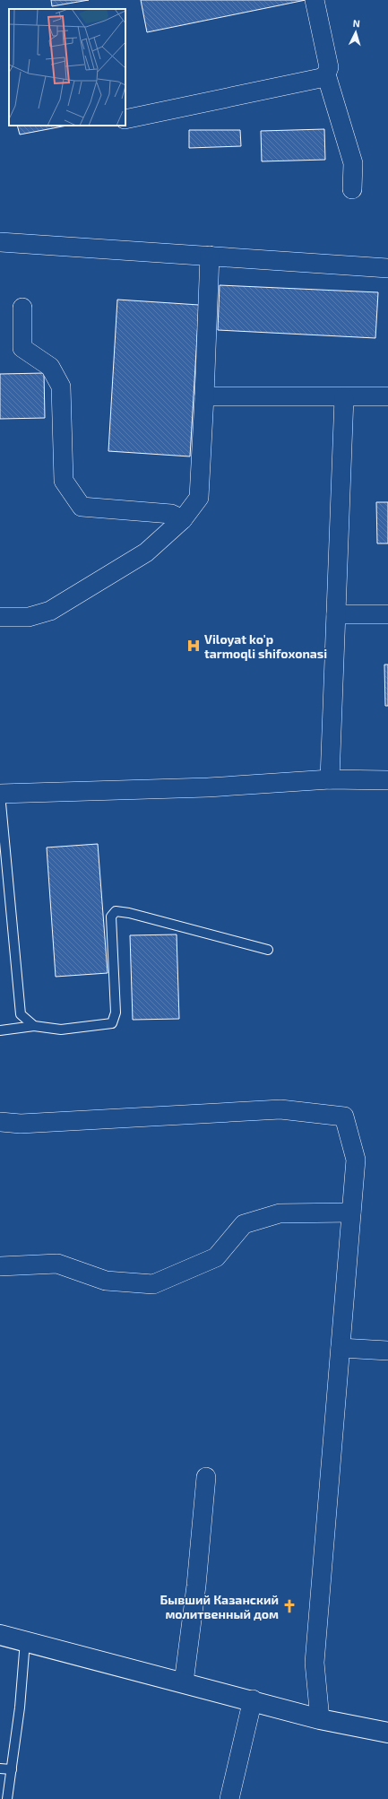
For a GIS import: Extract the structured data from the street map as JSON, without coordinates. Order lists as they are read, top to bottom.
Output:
{
  "places": {
    "hospital": ["Viloyat ko'p tarmoqli shifoxonasi"],
    "church": ["Бывший Казанский молитвенный дом"]
  },
  "north": "top"
}
